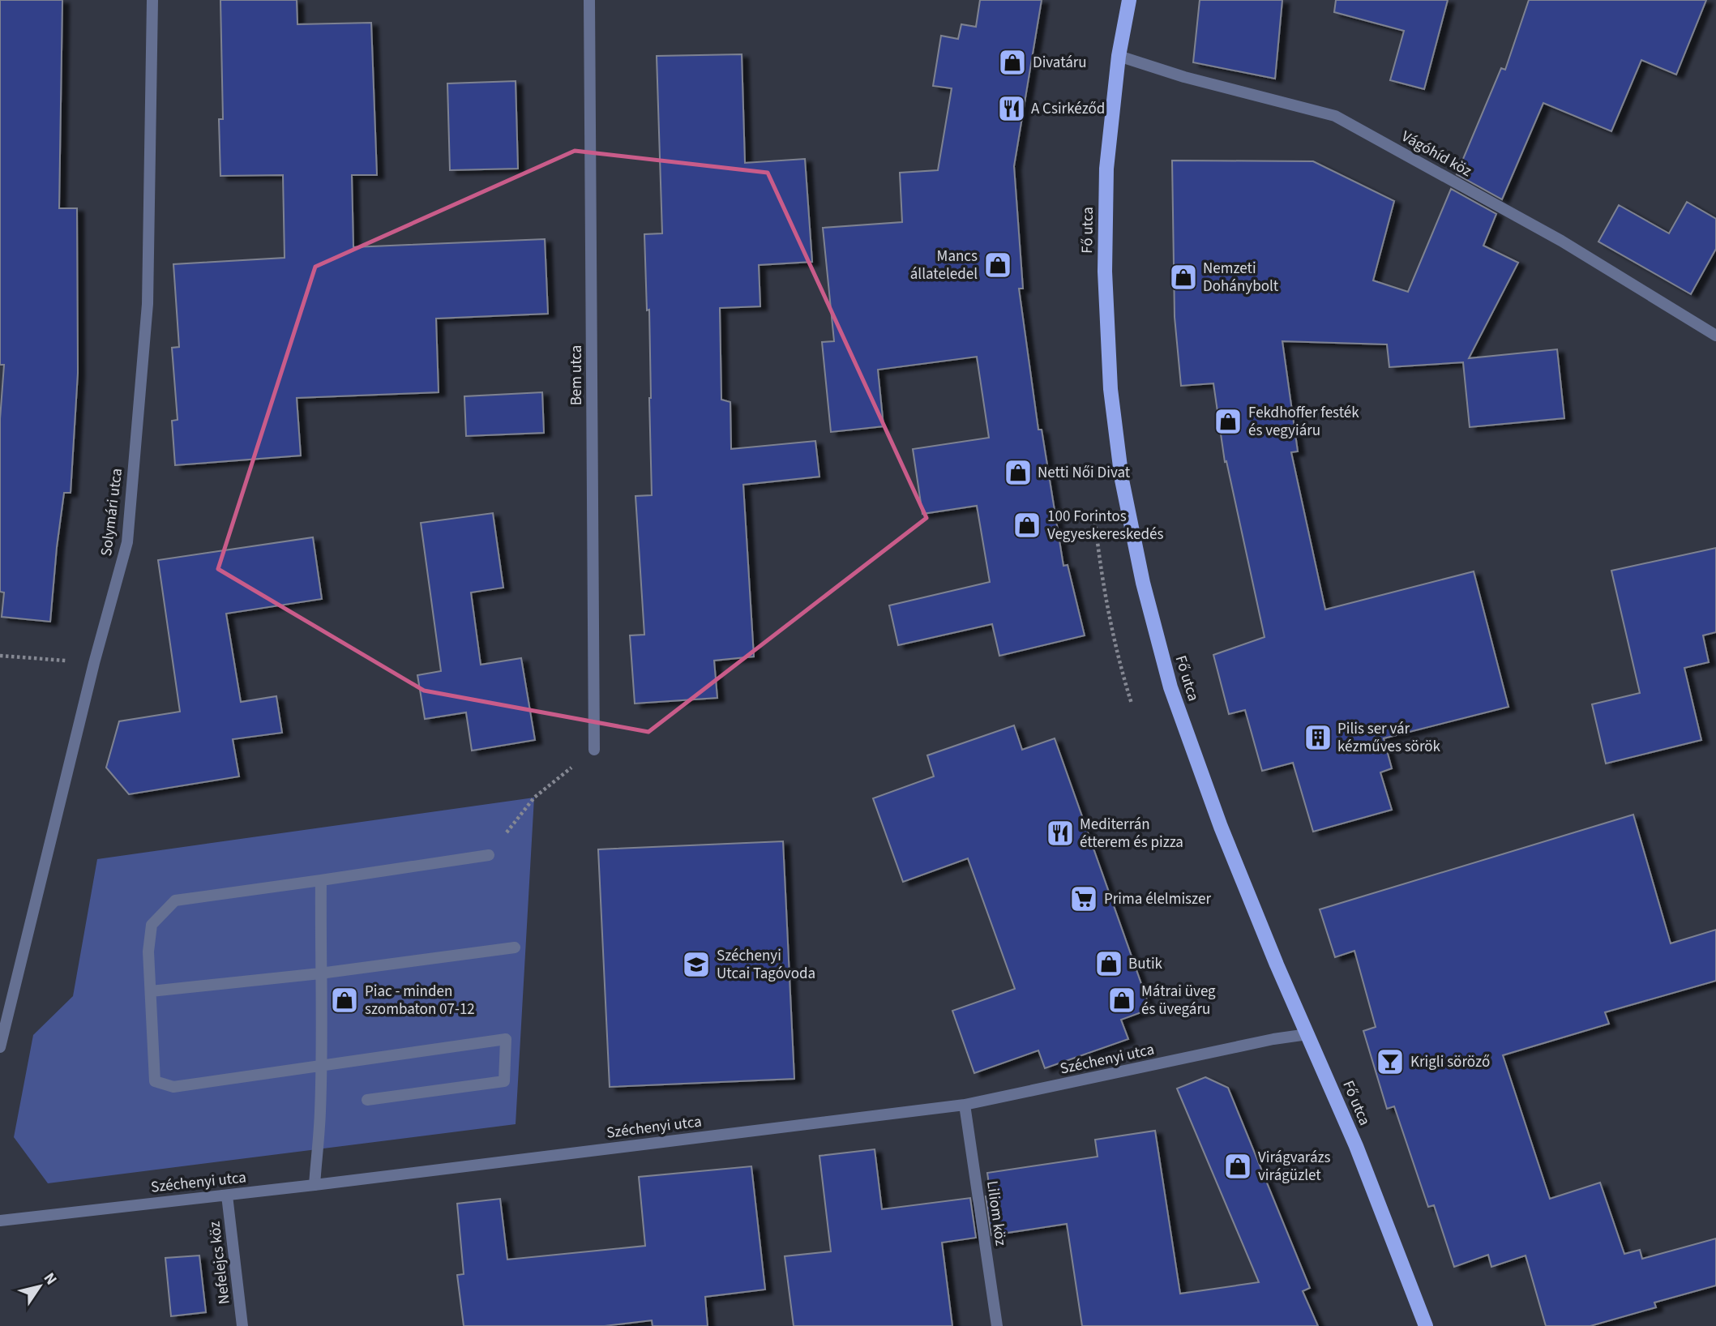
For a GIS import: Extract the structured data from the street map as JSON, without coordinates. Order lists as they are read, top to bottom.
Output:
{
  "streets": {
    "main road": ["Fő utca"],
    "street": [
      "Vágóhíd köz",
      "Bem utca",
      "Solymári utca",
      "Széchenyi utca",
      "Liliom köz",
      "Nefelejcs köz"
    ]
  },
  "crossings": [
    ["Vágóhíd köz", "Fő utca"],
    ["Fő utca", "Széchenyi utca"],
    ["Széchenyi utca", "Liliom köz"],
    ["Széchenyi utca", "Nefelejcs köz"]
  ],
  "places": {
    "shop": [
      "Divatáru",
      "Mancs állateledel",
      "Nemzeti Dohánybolt",
      "Fekdhoffer festék és vegyiáru",
      "Netti Női Divat",
      "100 Forintos Vegyeskereskedés",
      "Butik",
      "Piac - minden szombaton 07-12",
      "Mátrai üveg és üvegáru",
      "Virágvarázs virágüzlet"
    ],
    "restaurant": ["A Csirkéződ", "Mediterrán étterem és pizza"],
    "building": ["Pilis ser vár kézműves sörök"],
    "supermarket": ["Prima élelmiszer"],
    "school or university": ["Széchenyi Utcai Tagóvoda"],
    "bar": ["Krigli söröző"]
  },
  "north": "top right"
}
